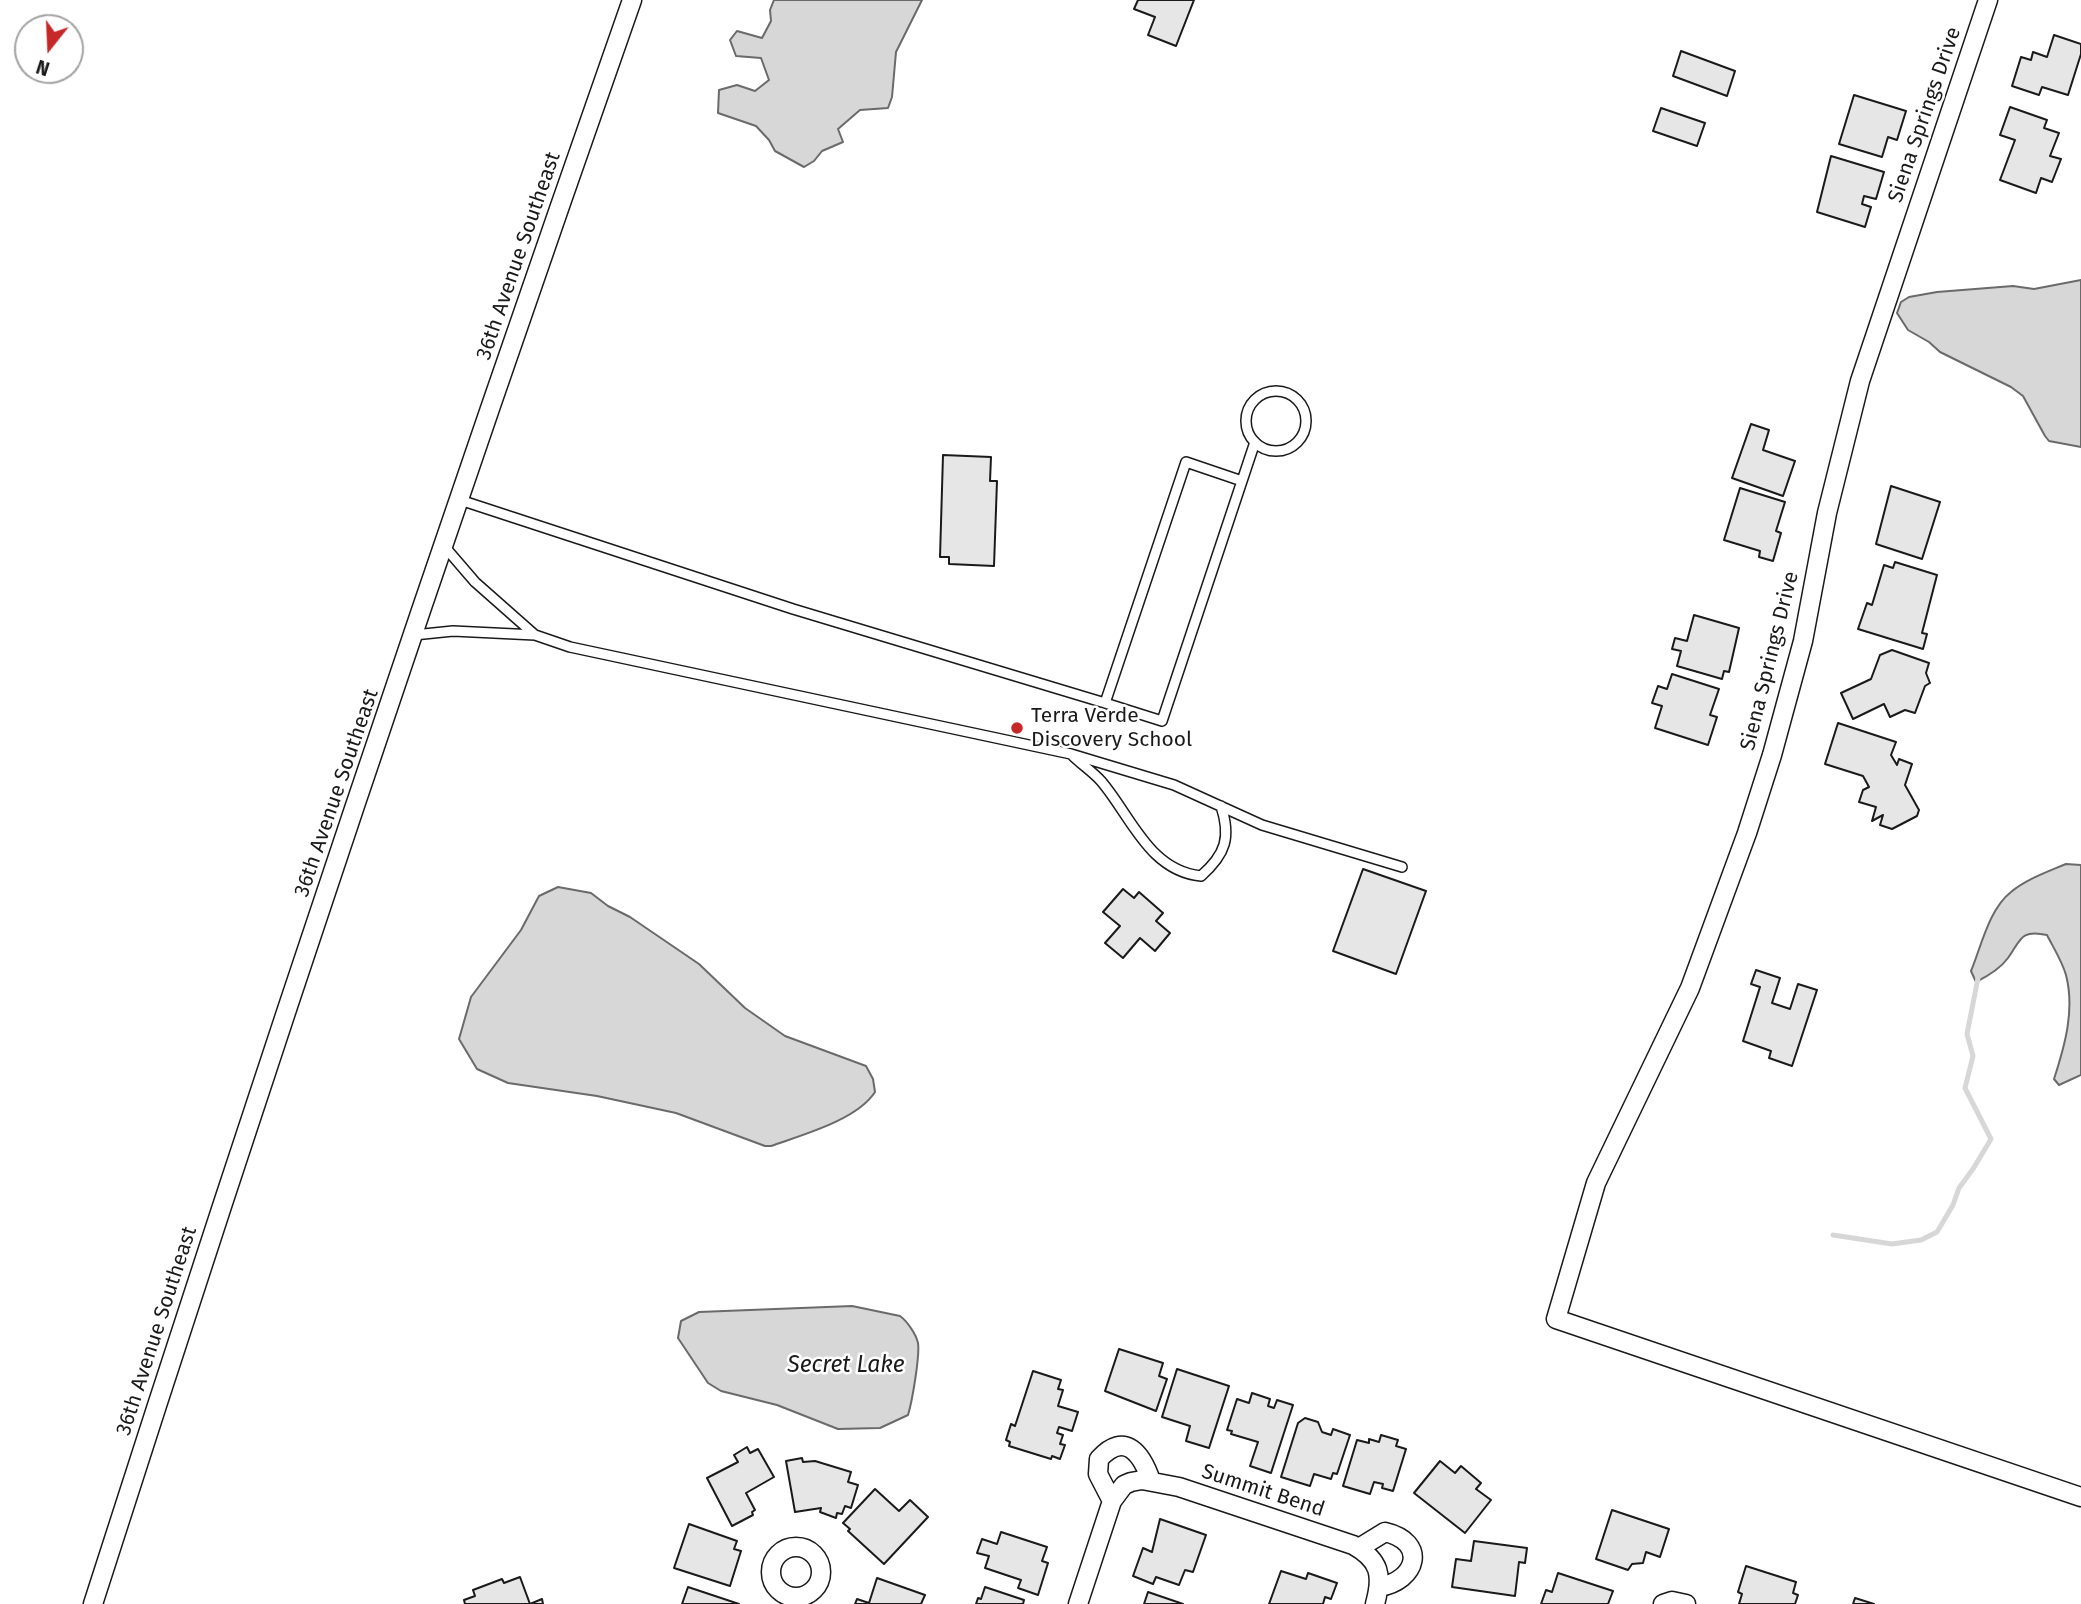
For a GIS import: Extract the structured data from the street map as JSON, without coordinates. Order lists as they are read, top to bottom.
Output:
{
  "streets": {
    "street": ["Siena Springs Drive", "36th Avenue Southeast", "Summit Bend"]
  },
  "water": ["Secret Lake"],
  "places": ["Terra Verde Discovery School"],
  "north": "bottom"
}
